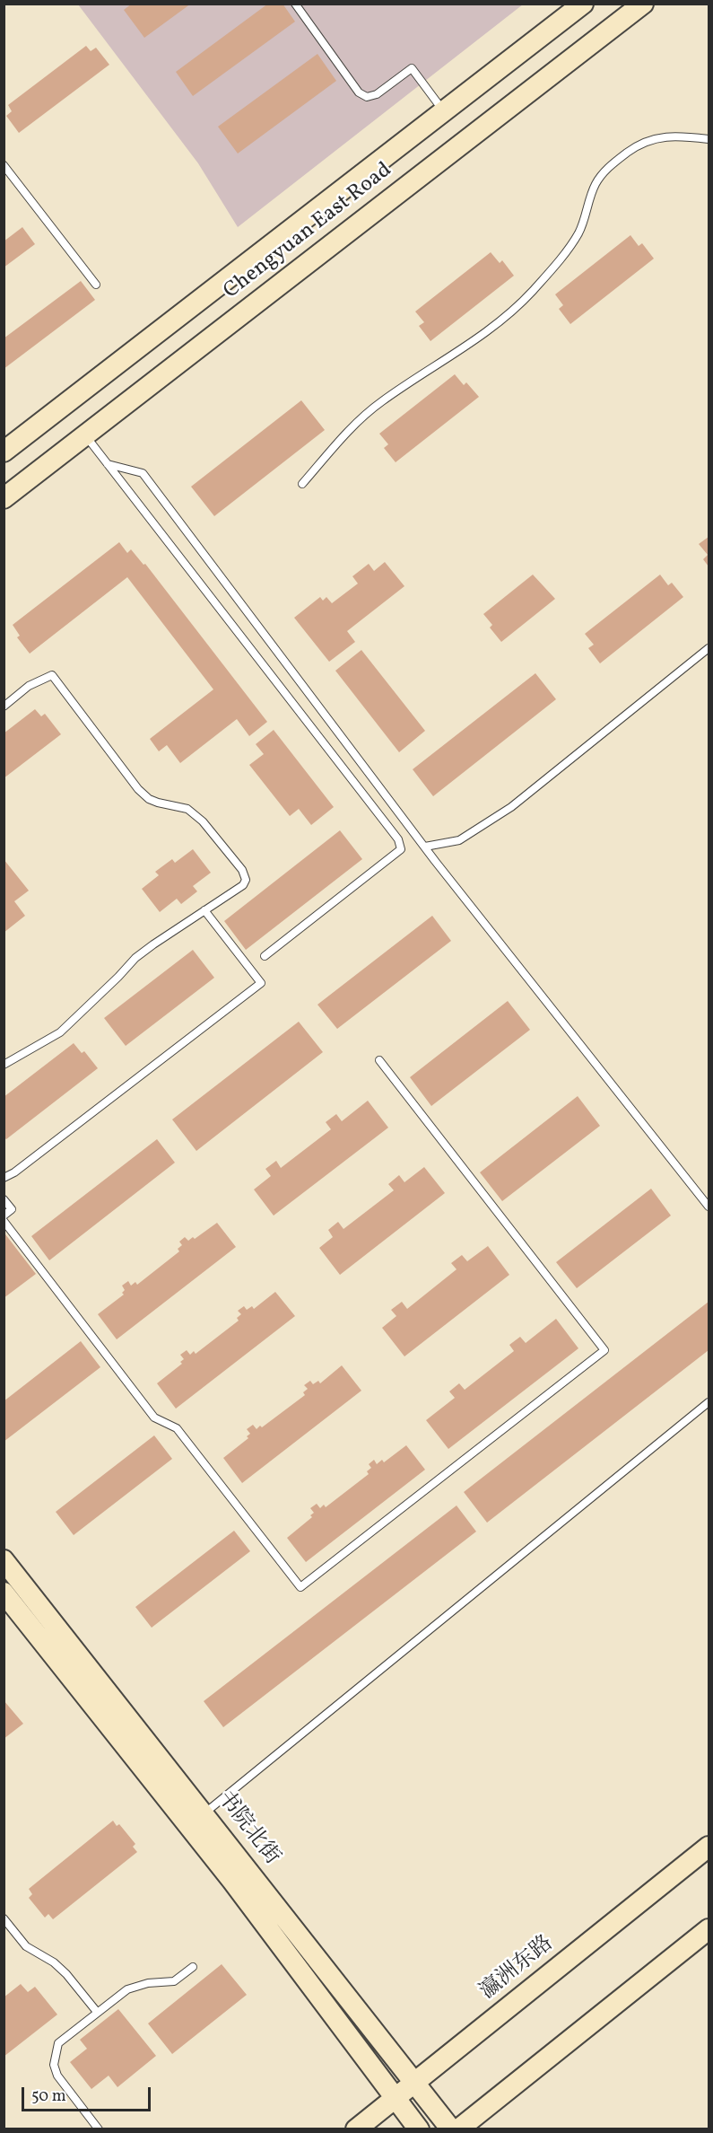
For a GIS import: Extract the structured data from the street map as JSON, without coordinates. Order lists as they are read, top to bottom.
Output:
{
  "streets": {
    "street": ["Chengyuan East Road", "书院北街", "瀛洲东路"]
  },
  "crossings": [
    ["书院北街", "瀛洲东路"]
  ],
  "scale_bar": "50 m"
}
